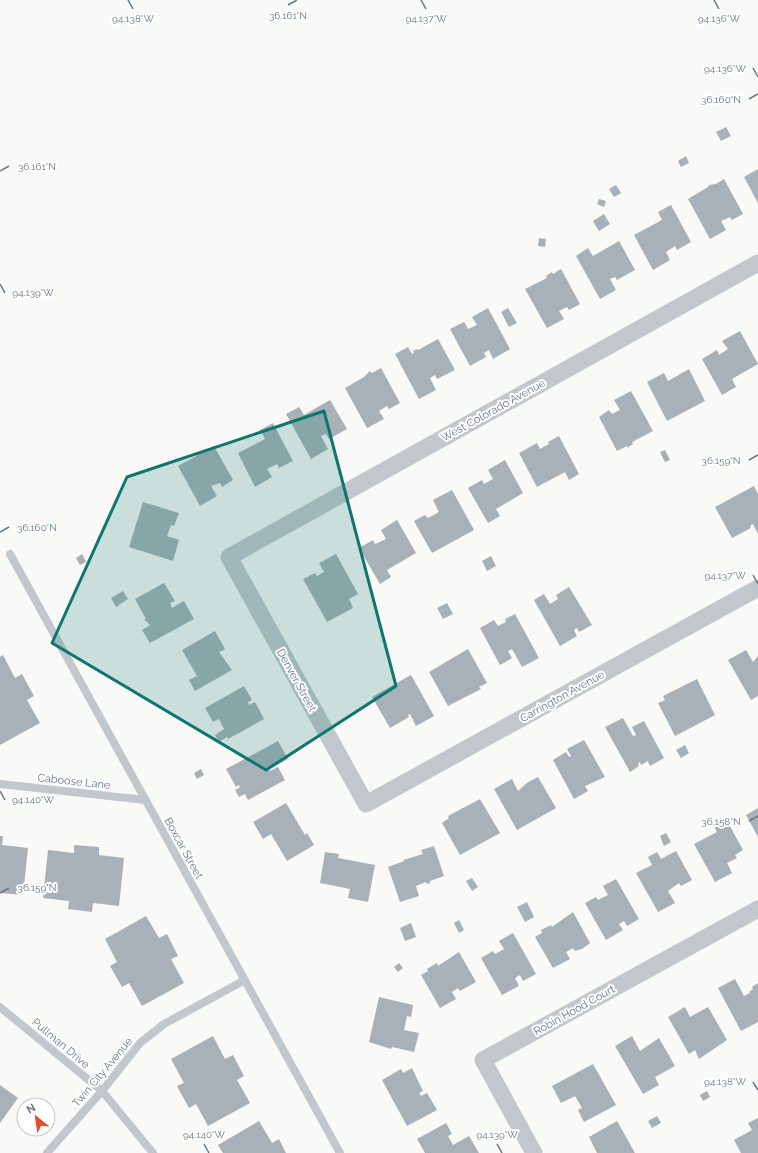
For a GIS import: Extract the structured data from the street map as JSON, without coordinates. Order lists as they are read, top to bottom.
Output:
{
  "streets": {
    "street": [
      "West Colorado Avenue",
      "Denver Street",
      "Carrington Avenue",
      "Robin Hood Court"
    ],
    "lane": [
      "Caboose Lane",
      "Boxcar Street",
      "Pullman Drive",
      "Twin City Avenue"
    ]
  },
  "crossings": [
    ["West Colorado Avenue", "Denver Street"],
    ["Denver Street", "Carrington Avenue"],
    ["Caboose Lane", "Boxcar Street"],
    ["Boxcar Street", "Twin City Avenue"],
    ["Pullman Drive", "Twin City Avenue"]
  ],
  "north": "top left",
  "coordinates": [
    "36.161°N",
    "94.138°W",
    "94.137°W",
    "94.136°W",
    "36.160°N",
    "94.139°W",
    "36.159°N",
    "94.140°W",
    "36.158°N"
  ]
}
